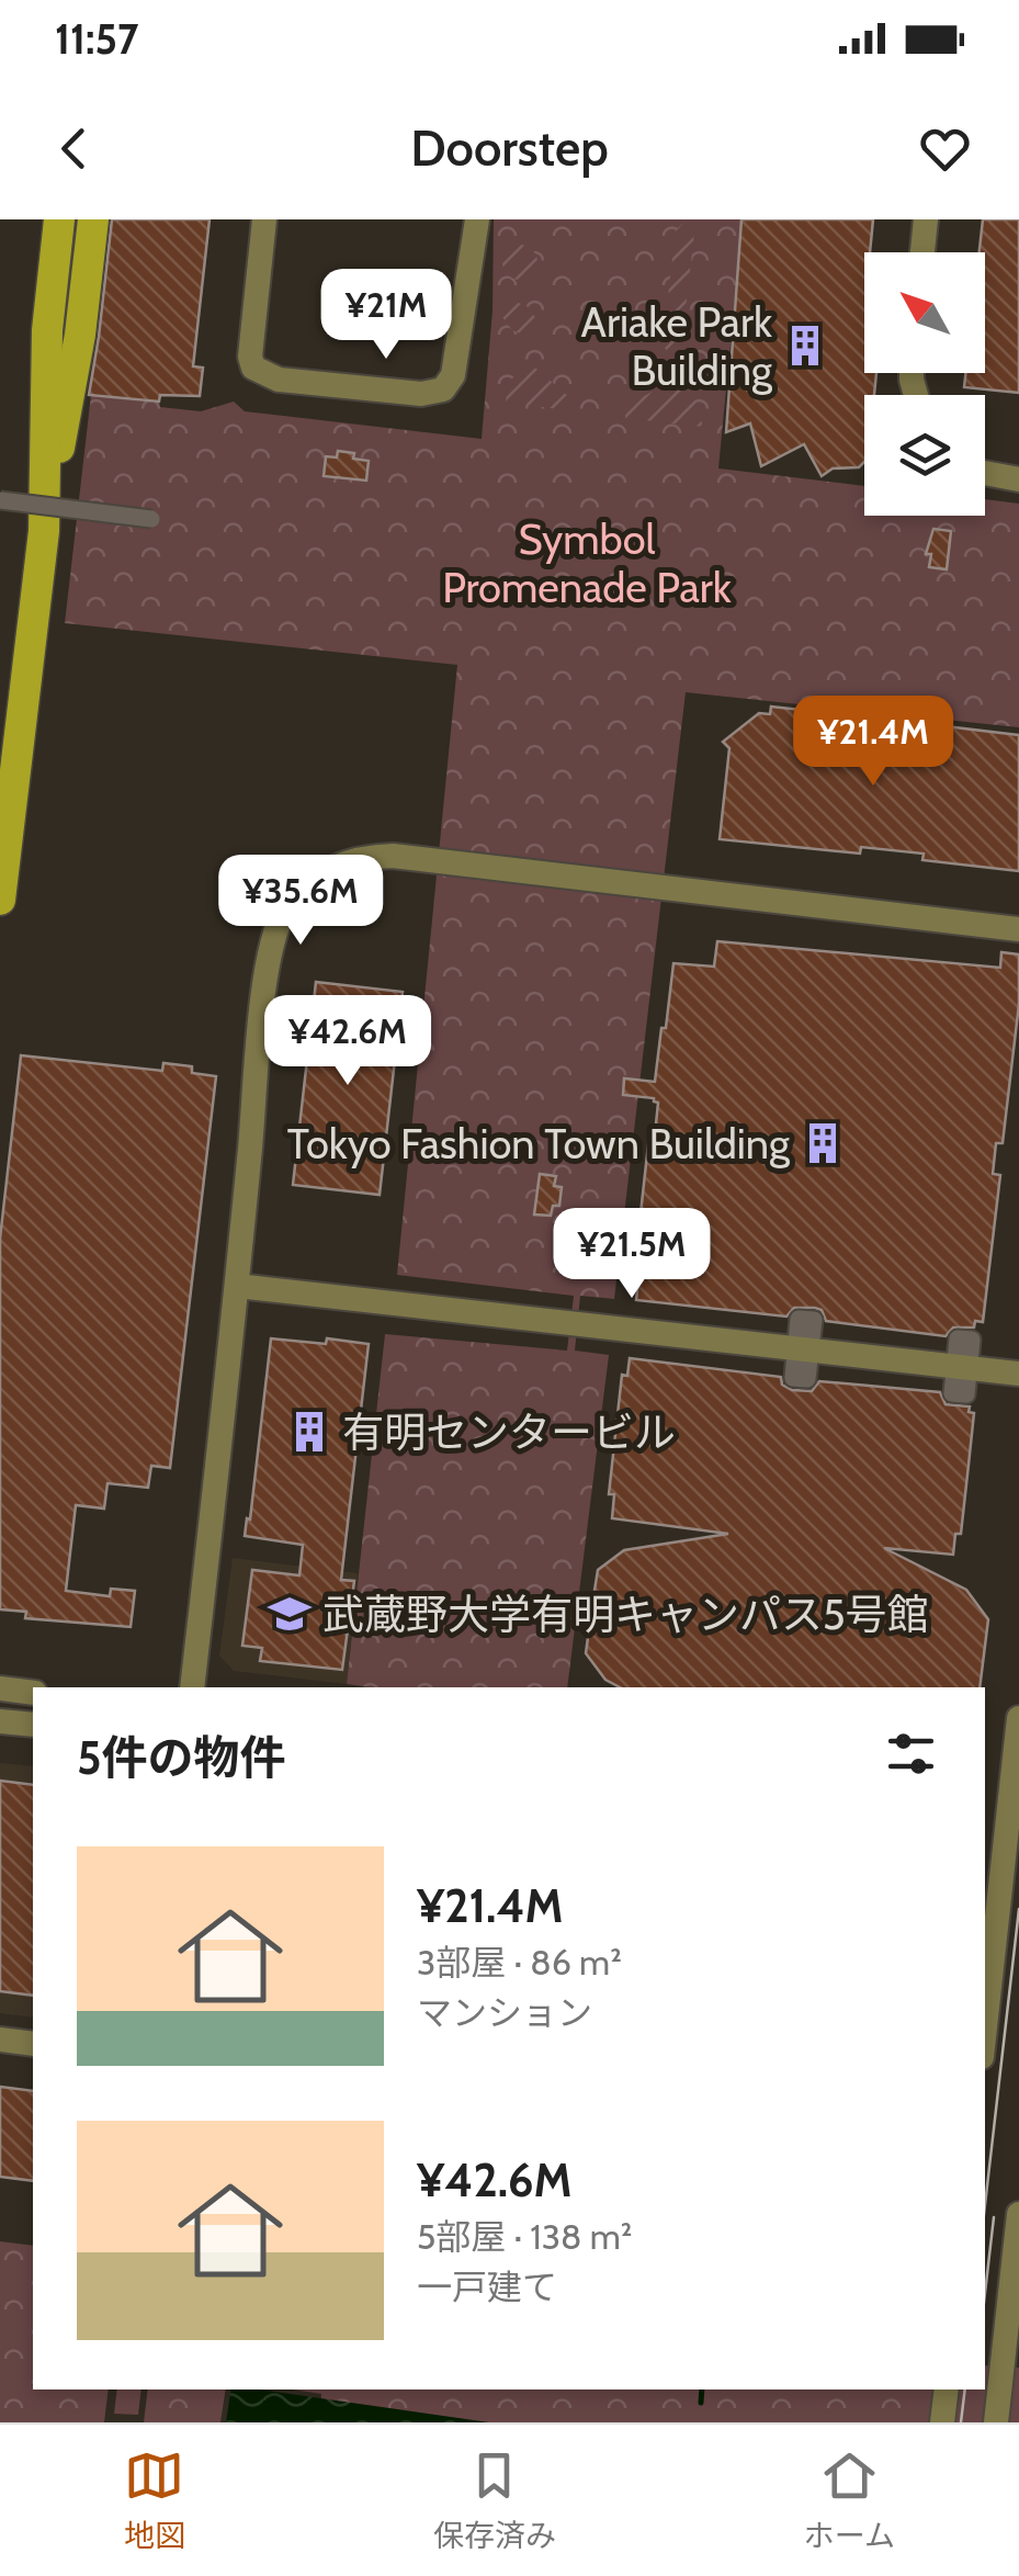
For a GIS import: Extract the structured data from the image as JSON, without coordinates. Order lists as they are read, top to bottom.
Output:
{
  "parks": ["Symbol Promenade Park"],
  "places": {
    "building": ["Ariake Park Building", "Tokyo Fashion Town Building", "有明センタービル"],
    "school or university": ["武蔵野大学有明キャンパス5号館"]
  },
  "north": "top left",
  "page": {
    "status": "11:57",
    "header": "Doorstep",
    "price": [
      "¥21M",
      "¥21.4M",
      "¥35.6M",
      "¥42.6M",
      "¥21.5M"
    ],
    "heading": "5件の物件",
    "list": [
      {
        "name": "¥21.4M",
        "note": "3部屋 · 86 m² · マンション"
      },
      {
        "name": "¥42.6M",
        "note": "5部屋 · 138 m² · 一戸建て"
      }
    ],
    "tabs": ["地図", "保存済み", "ホーム"]
  }
}
